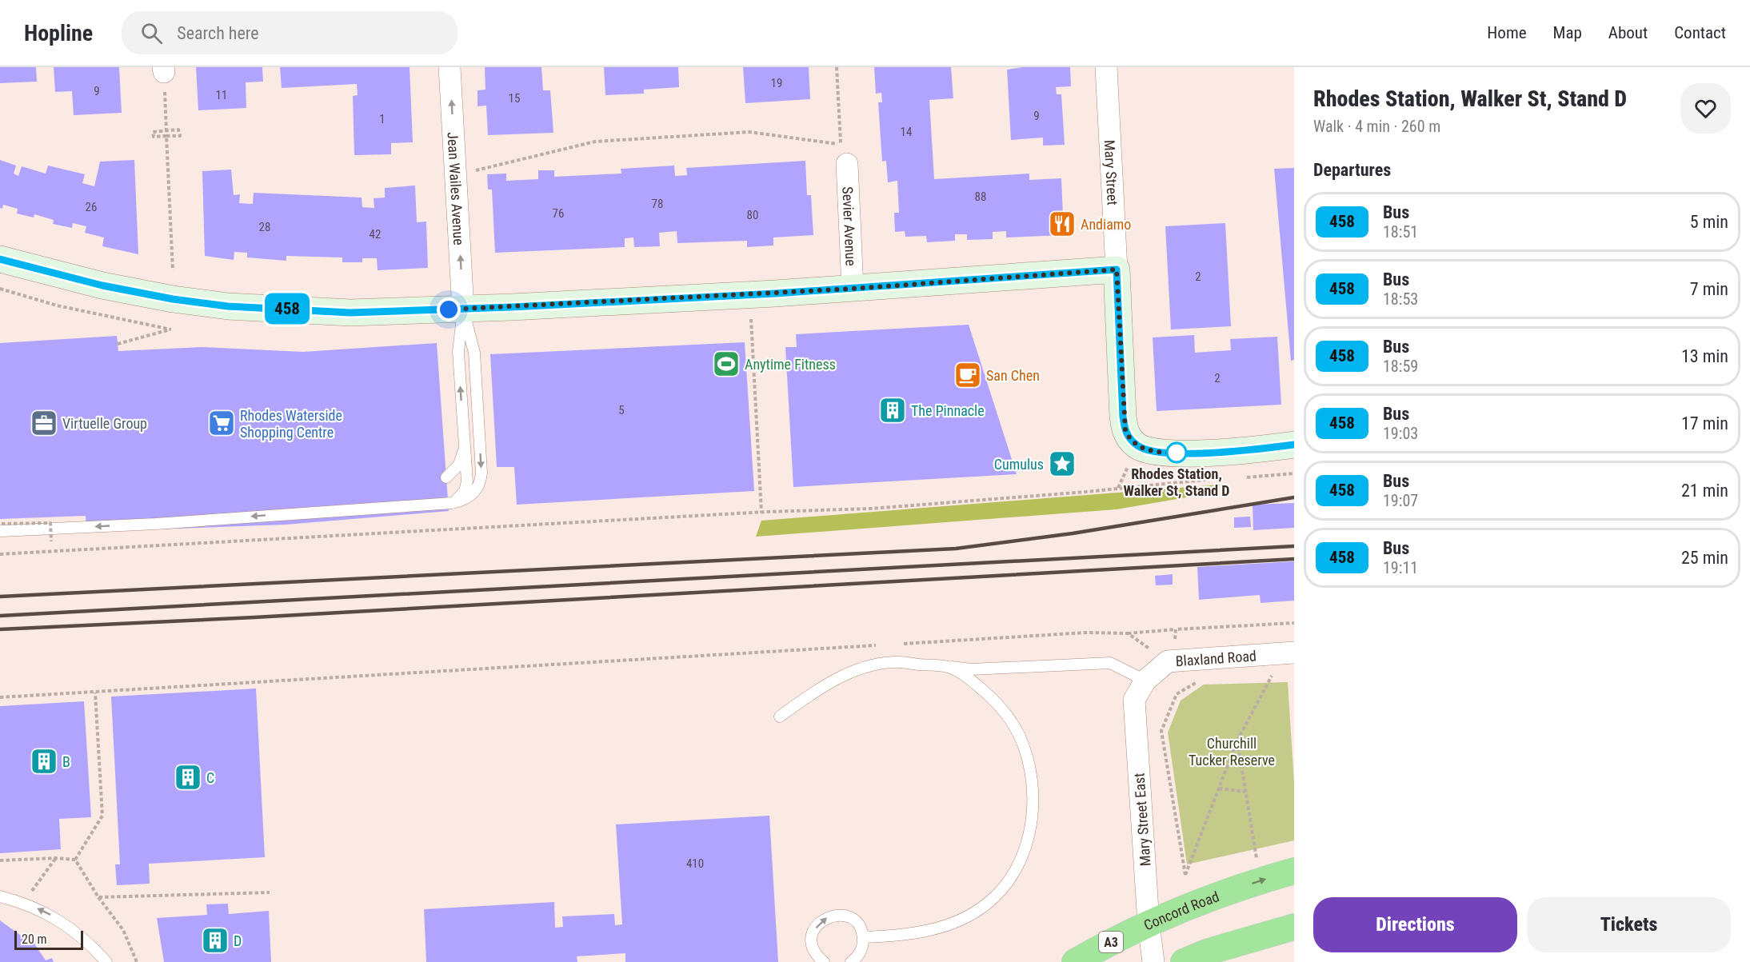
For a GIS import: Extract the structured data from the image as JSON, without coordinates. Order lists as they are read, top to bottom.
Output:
{
  "streets": {
    "highway": ["Concord Road", "A3"],
    "street": [
      "Mary Street",
      "Jean Wailes Avenue",
      "Sevier Avenue",
      "Blaxland Road",
      "Mary Street East"
    ]
  },
  "crossings": [
    ["Blaxland Road", "Mary Street East"],
    ["Mary Street East", "Concord Road"]
  ],
  "one_way": ["Jean Wailes Avenue"],
  "parks": ["Churchill Tucker Reserve"],
  "places": {
    "restaurant": ["Andiamo"],
    "sports": ["Anytime Fitness"],
    "cafe": ["San Chen"],
    "building": [
      "The Pinnacle",
      "B",
      "C",
      "D"
    ],
    "office": ["Virtuelle Group"],
    "supermarket": ["Rhodes Waterside Shopping Centre"],
    "other": ["Rhodes Station, Walker St, Stand D"],
    "place": ["Cumulus"]
  },
  "lines": ["bus line 458"],
  "house_numbers": [
    "19",
    "9",
    "11",
    "15",
    "9",
    "1",
    "14",
    "88",
    "78",
    "26",
    "76",
    "80",
    "28",
    "42",
    "2",
    "2",
    "5",
    "410"
  ],
  "scale_bar": "20 m",
  "page": {
    "header": "Hopline",
    "search": "Search here",
    "nav": [
      "Home",
      "Map",
      "About",
      "Contact"
    ],
    "on_map": "458",
    "heading": [
      ["Rhodes Station, Walker St, Stand D", "Walk · 4 min · 260 m"],
      "Departures"
    ],
    "list": [
      {
        "mark": "458",
        "name": "Bus",
        "note": "18:51",
        "value": "5 min"
      },
      {
        "mark": "458",
        "name": "Bus",
        "note": "18:53",
        "value": "7 min"
      },
      {
        "mark": "458",
        "name": "Bus",
        "note": "18:59",
        "value": "13 min"
      },
      {
        "mark": "458",
        "name": "Bus",
        "note": "19:03",
        "value": "17 min"
      },
      {
        "mark": "458",
        "name": "Bus",
        "note": "19:07",
        "value": "21 min"
      },
      {
        "mark": "458",
        "name": "Bus",
        "note": "19:11",
        "value": "25 min"
      }
    ],
    "buttons": ["Directions", "Tickets"],
    "scale": "20 m"
  }
}
